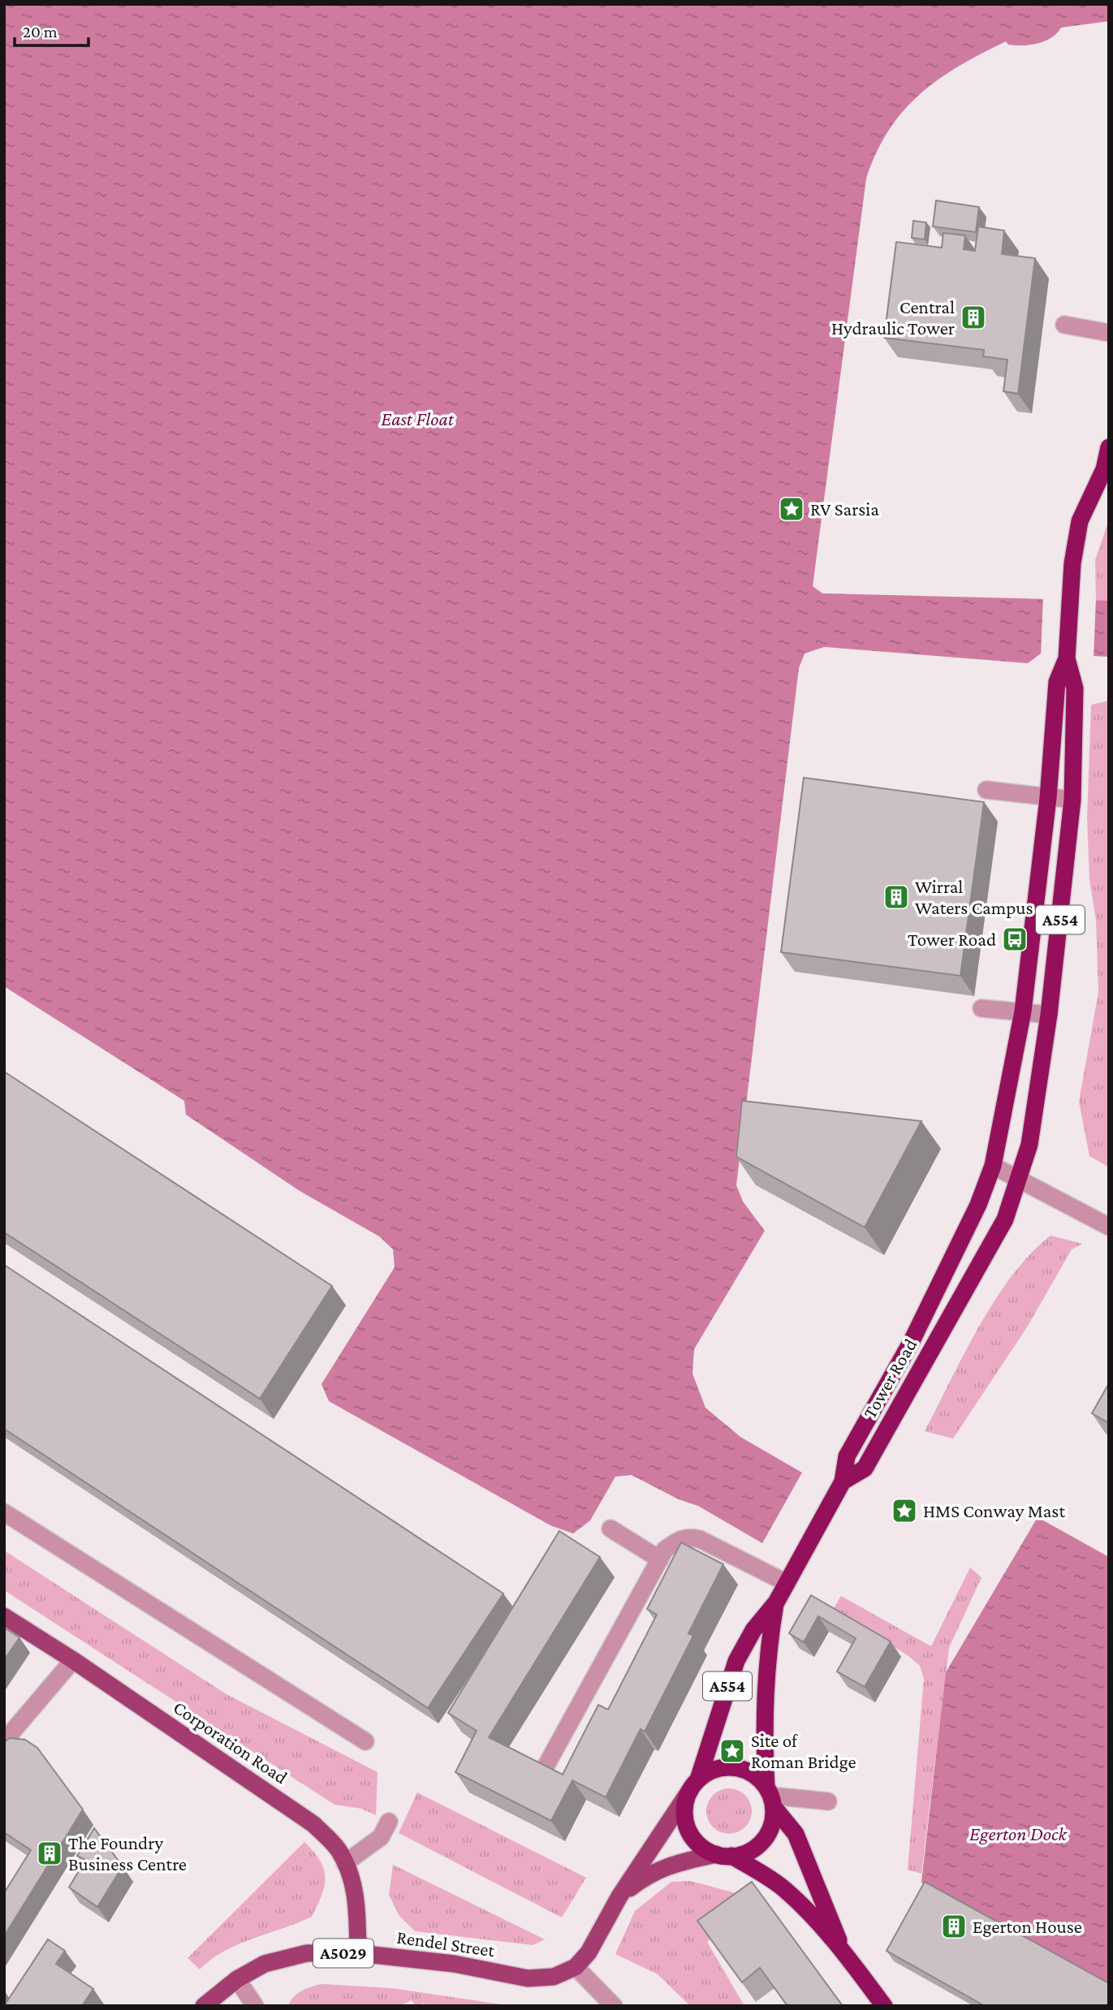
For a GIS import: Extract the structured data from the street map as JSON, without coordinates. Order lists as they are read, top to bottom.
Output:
{
  "streets": {
    "highway": ["A554", "Tower Road"],
    "main road": ["Corporation Road", "Rendel Street", "A5029"]
  },
  "crossings": [
    ["A554", "Tower Road"],
    ["Corporation Road", "Rendel Street"]
  ],
  "water": ["East Float", "Egerton Dock"],
  "places": {
    "building": [
      "Central Hydraulic Tower",
      "Wirral Waters Campus",
      "The Foundry Business Centre",
      "Egerton House"
    ],
    "place": ["RV Sarsia", "HMS Conway Mast", "Site of Roman Bridge"],
    "bus stop": ["Tower Road"]
  },
  "scale_bar": "20 m"
}
